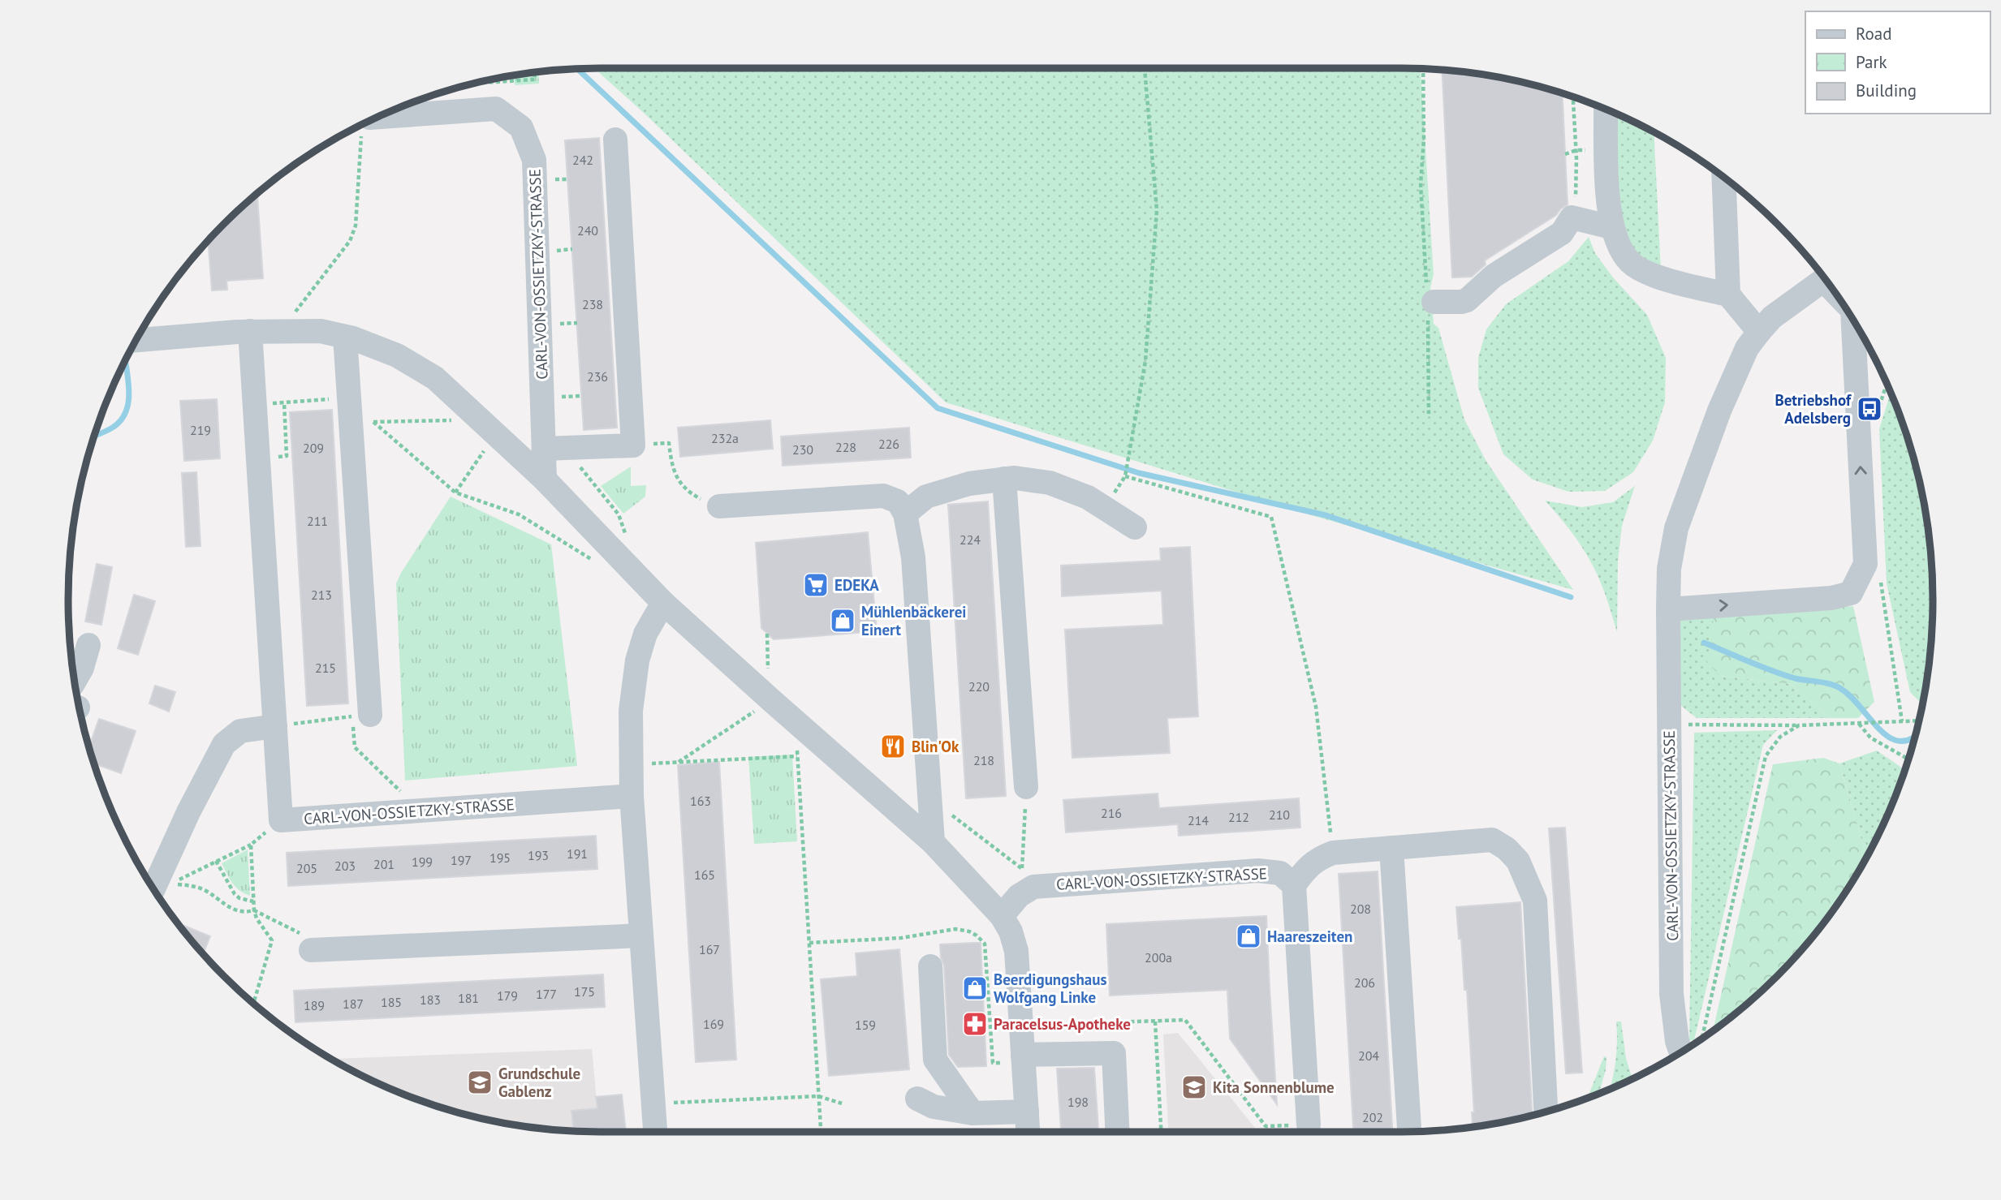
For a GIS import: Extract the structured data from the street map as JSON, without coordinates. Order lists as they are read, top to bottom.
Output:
{
  "streets": {
    "street": ["CARL-VON-OSSIETZKY-STRASSE"]
  },
  "places": {
    "bus stop": ["Betriebshof Adelsberg"],
    "supermarket": ["EDEKA"],
    "shop": ["Mühlenbäckerei Einert", "Haareszeiten", "Beerdigungshaus Wolfgang Linke"],
    "restaurant": ["Blin'Ok"],
    "pharmacy": ["Paracelsus-Apotheke"],
    "school or university": ["Grundschule Gablenz", "Kita Sonnenblume"]
  },
  "house_numbers": [
    "242",
    "240",
    "238",
    "236",
    "219",
    "232a",
    "226",
    "228",
    "209",
    "230",
    "211",
    "224",
    "213",
    "215",
    "220",
    "218",
    "163",
    "216",
    "210",
    "212",
    "214",
    "191",
    "193",
    "195",
    "197",
    "199",
    "201",
    "203",
    "205",
    "165",
    "208",
    "167",
    "200a",
    "206",
    "175",
    "177",
    "179",
    "181",
    "183",
    "185",
    "187",
    "189",
    "169",
    "159",
    "204",
    "198",
    "202"
  ],
  "legend": ["Road", "Park", "Building"]
}
